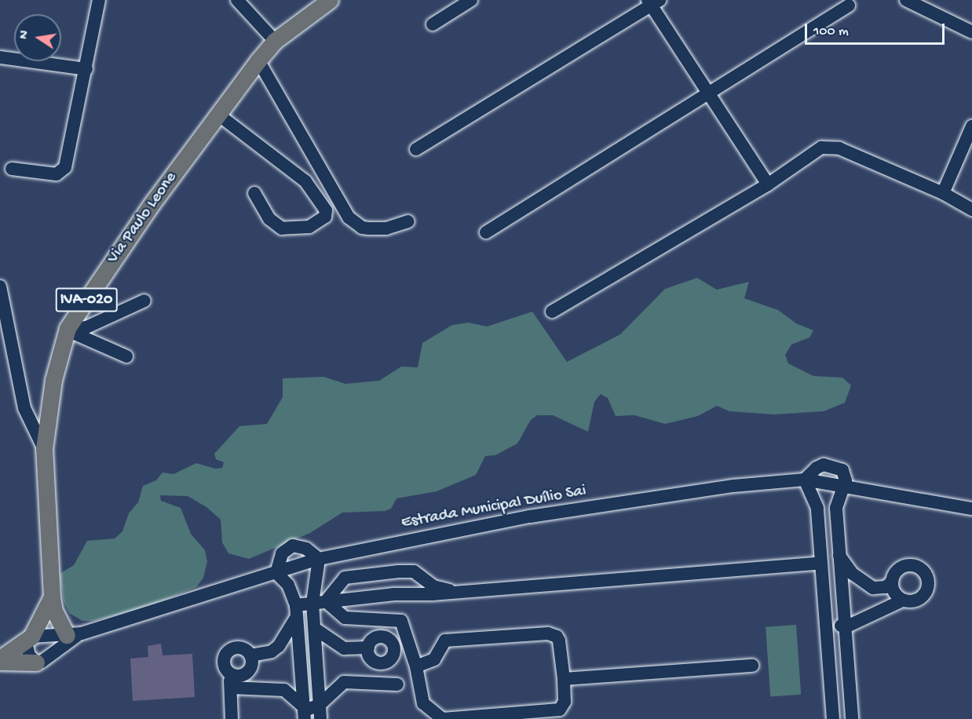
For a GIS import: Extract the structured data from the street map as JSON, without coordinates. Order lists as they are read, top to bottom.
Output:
{
  "streets": {
    "main road": ["Via Paulo Leone", "IVA-020"],
    "street": ["Estrada Municipal Duílio Sai"]
  },
  "crossings": [
    ["Via Paulo Leone", "Estrada Municipal Duílio Sai"]
  ],
  "scale_bar": "100 m",
  "north": "left"
}
